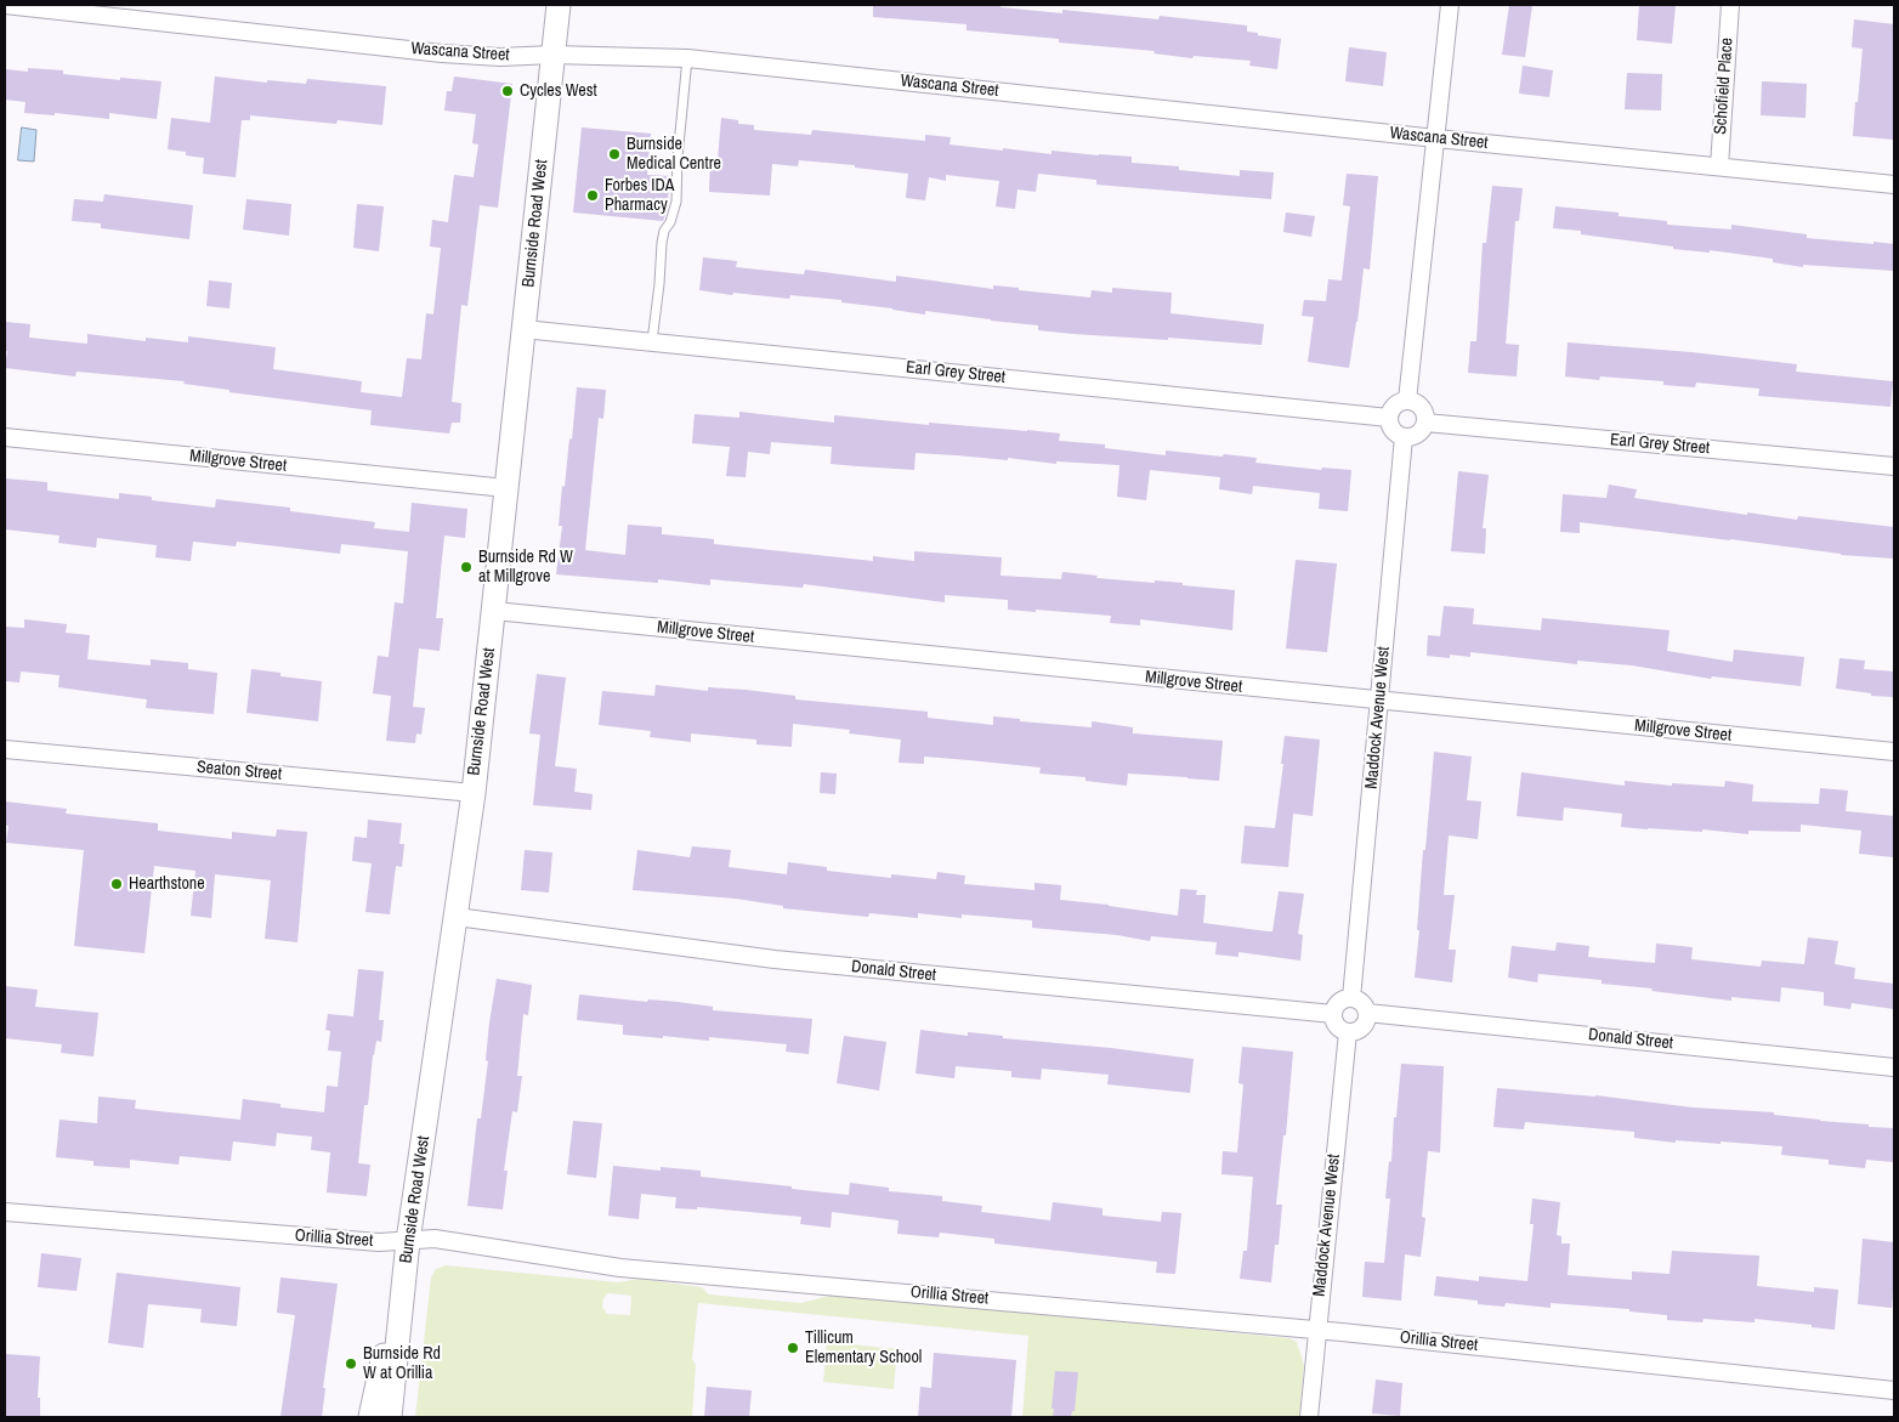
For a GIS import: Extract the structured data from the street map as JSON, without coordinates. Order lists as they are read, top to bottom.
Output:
{
  "streets": {
    "main road": ["Burnside Road West"],
    "street": [
      "Wascana Street",
      "Schofield Place",
      "Earl Grey Street",
      "Millgrove Street",
      "Maddock Avenue West",
      "Seaton Street",
      "Donald Street",
      "Orillia Street"
    ]
  },
  "crossings": [
    ["Wascana Street", "Schofield Place"],
    ["Wascana Street", "Burnside Road West"],
    ["Burnside Road West", "Earl Grey Street"],
    ["Burnside Road West", "Millgrove Street"],
    ["Burnside Road West", "Seaton Street"],
    ["Burnside Road West", "Donald Street"],
    ["Burnside Road West", "Orillia Street"],
    ["Earl Grey Street", "Maddock Avenue West"],
    ["Millgrove Street", "Maddock Avenue West"],
    ["Maddock Avenue West", "Donald Street"],
    ["Maddock Avenue West", "Orillia Street"]
  ],
  "places": [
    "Cycles West",
    "Burnside Medical Centre",
    "Forbes IDA Pharmacy",
    "Burnside Rd W at Millgrove",
    "Hearthstone",
    "Tillicum Elementary School",
    "Burnside Rd W at Orillia"
  ]
}
